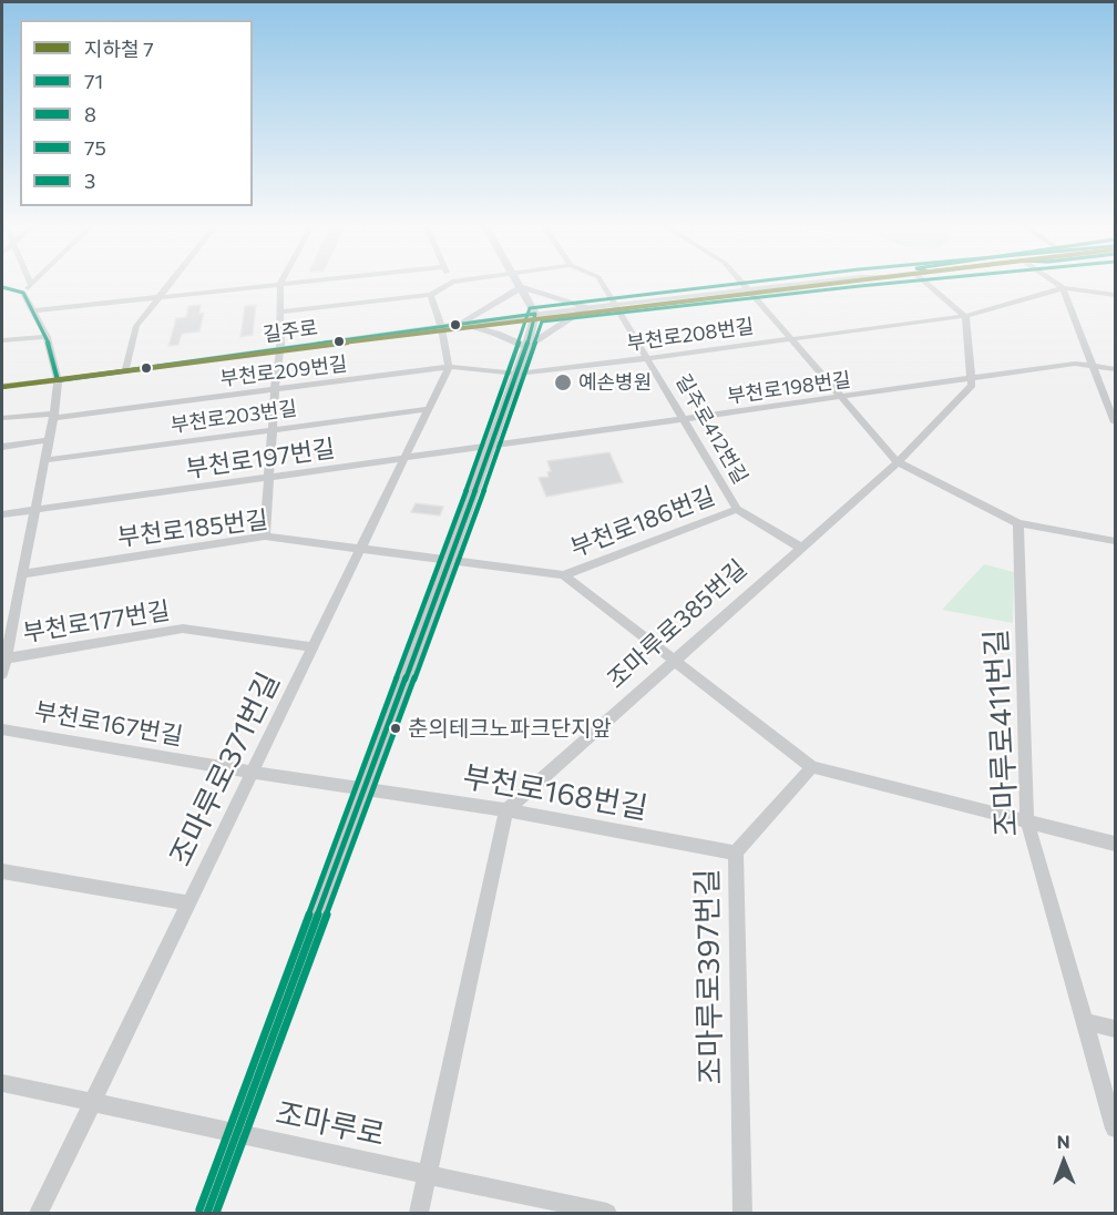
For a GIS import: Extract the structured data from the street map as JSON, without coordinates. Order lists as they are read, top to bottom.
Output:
{
  "streets": {
    "street": [
      "길주로",
      "부천로208번길",
      "부천로209번길",
      "부천로198번길",
      "부천로203번길",
      "길주로412번길",
      "부천로197번길",
      "부천로186번길",
      "부천로185번길",
      "부천로177번길",
      "조마루로385번길",
      "부천로167번길",
      "조마루로411번길",
      "조마루로371번길",
      "부천로168번길",
      "조마루로397번길",
      "조마루로"
    ]
  },
  "crossings": [
    ["길주로", "길주로412번길"],
    ["부천로208번길", "부천로209번길"],
    ["부천로208번길", "길주로412번길"],
    ["부천로209번길", "조마루로371번길"],
    ["부천로198번길", "길주로412번길"],
    ["부천로198번길", "부천로197번길"],
    ["부천로198번길", "조마루로385번길"],
    ["부천로203번길", "조마루로371번길"],
    ["길주로412번길", "부천로186번길"],
    ["길주로412번길", "조마루로385번길"],
    ["부천로197번길", "조마루로371번길"],
    ["부천로186번길", "부천로185번길"],
    ["부천로186번길", "조마루로385번길"],
    ["부천로186번길", "조마루로397번길"],
    ["부천로185번길", "조마루로371번길"],
    ["부천로177번길", "조마루로371번길"],
    ["조마루로385번길", "부천로168번길"],
    ["부천로167번길", "조마루로371번길"],
    ["부천로167번길", "부천로168번길"],
    ["조마루로371번길", "조마루로"],
    ["부천로168번길", "조마루로397번길"]
  ],
  "places": ["예손병원", "춘의테크노파크단지앞"],
  "lines": [
    "metro line 7",
    "transit line 8",
    "transit line 75",
    "transit line 71"
  ],
  "legend": [
    "지하철 7",
    "71",
    "8",
    "75",
    "3"
  ],
  "north": "top"
}
